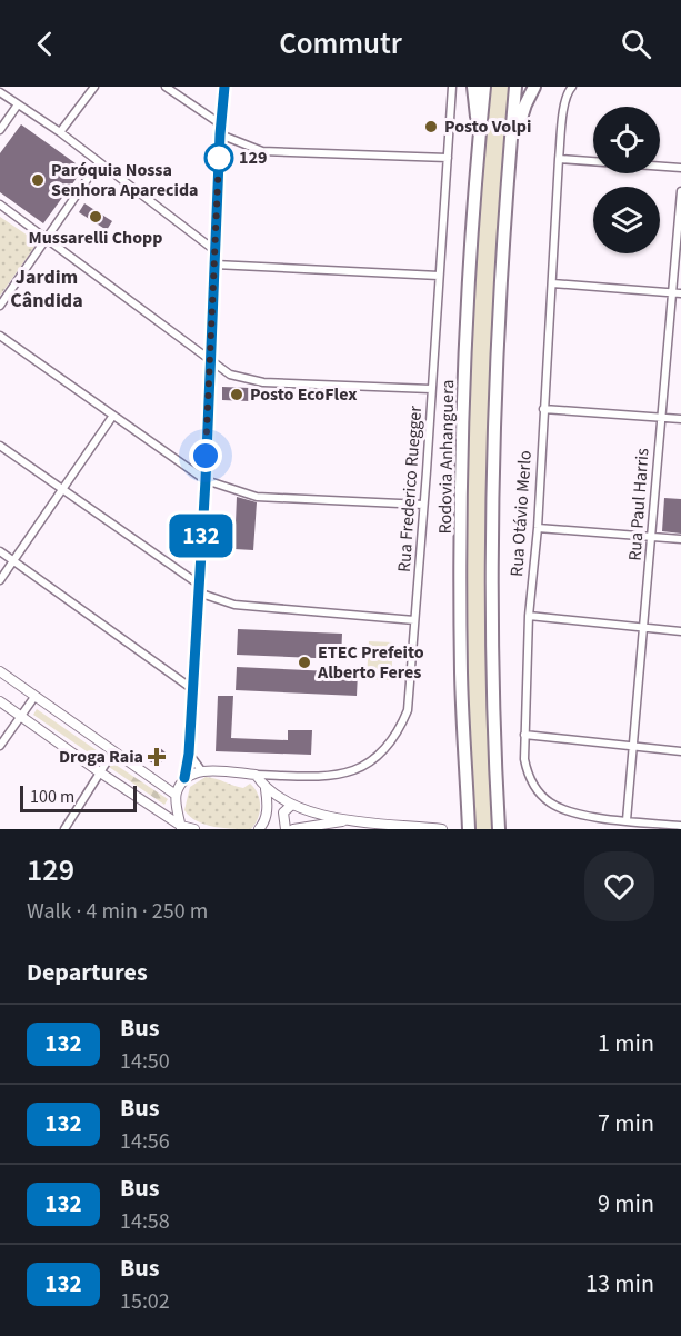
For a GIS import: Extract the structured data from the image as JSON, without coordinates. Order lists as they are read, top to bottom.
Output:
{
  "streets": {
    "highway": ["Rodovia Anhanguera"],
    "street": ["Rua Frederico Ruegger", "Rua Paul Harris", "Rua Otávio Merlo"]
  },
  "crossings": [
    ["Rua Paul Harris", "Rua Otávio Merlo"]
  ],
  "districts": ["Jardim Cândida"],
  "places": {
    "other": [
      "Posto Volpi",
      "129",
      "Paróquia Nossa Senhora Aparecida",
      "Mussarelli Chopp",
      "Posto EcoFlex",
      "ETEC Prefeito Alberto Feres"
    ],
    "health": ["Droga Raia"]
  },
  "lines": ["bus line 132"],
  "scale_bar": "100 m",
  "page": {
    "header": "Commutr",
    "on_map": "132",
    "scale": "100 m",
    "heading": [
      ["129", "Walk · 4 min · 250 m"],
      "Departures"
    ],
    "list": [
      {
        "mark": "132",
        "name": "Bus",
        "note": "14:50",
        "value": "1 min"
      },
      {
        "mark": "132",
        "name": "Bus",
        "note": "14:56",
        "value": "7 min"
      },
      {
        "mark": "132",
        "name": "Bus",
        "note": "14:58",
        "value": "9 min"
      },
      {
        "mark": "132",
        "name": "Bus",
        "note": "15:02",
        "value": "13 min"
      }
    ]
  }
}
